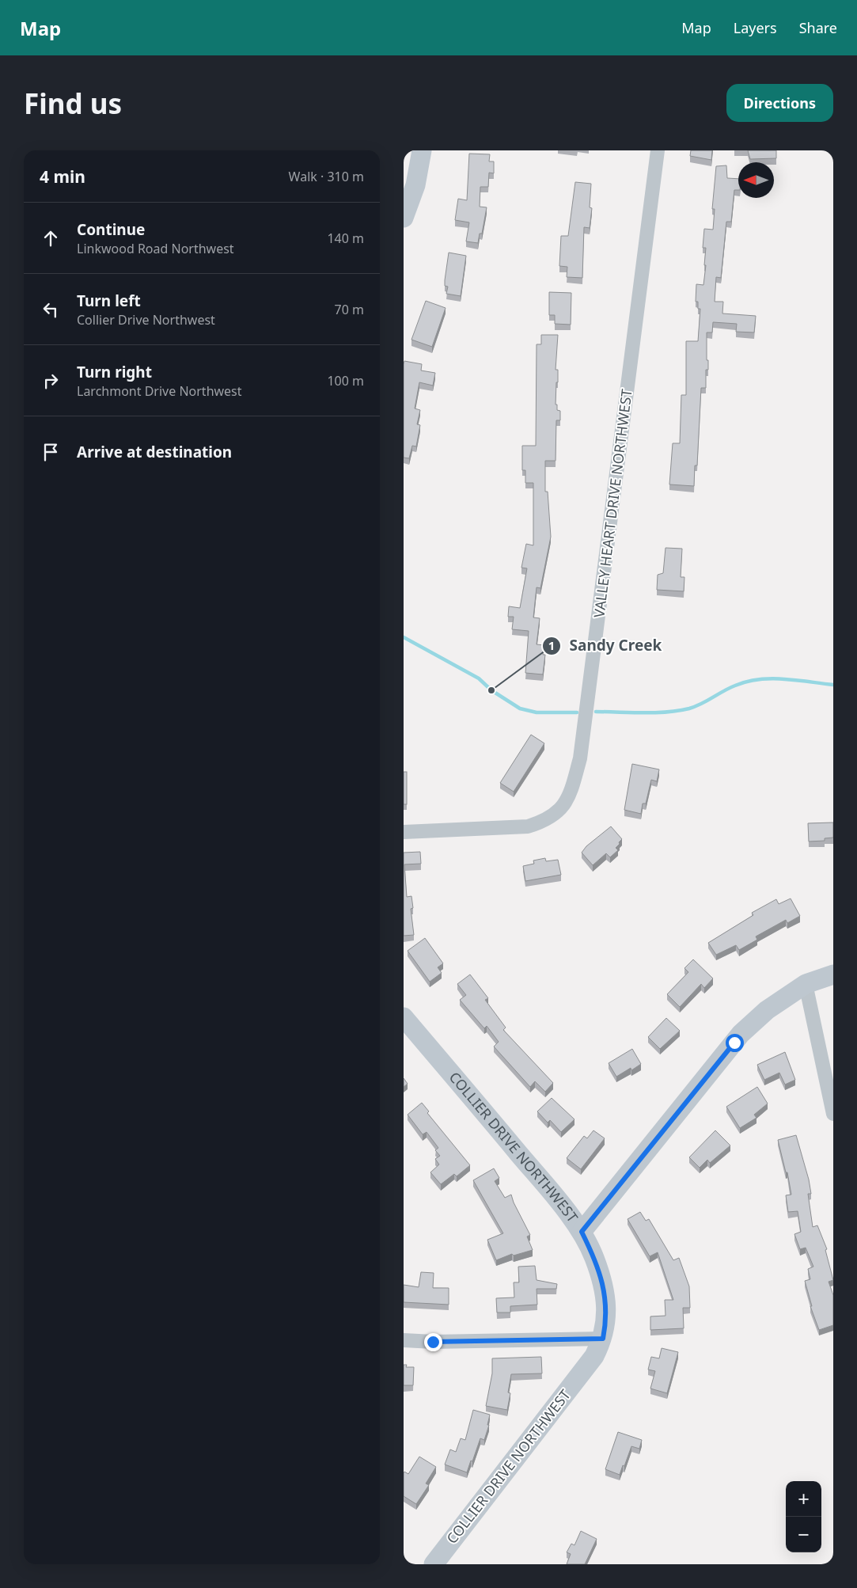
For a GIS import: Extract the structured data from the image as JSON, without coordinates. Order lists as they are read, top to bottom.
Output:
{
  "streets": {
    "main road": ["COLLIER DRIVE NORTHWEST"],
    "street": ["VALLEY HEART DRIVE NORTHWEST"]
  },
  "places": ["Sandy Creek"],
  "north": "left",
  "page": {
    "header": "Map",
    "nav": ["Map", "Layers", "Share"],
    "buttons": "Directions",
    "title": "Find us",
    "heading": ["4 min", "Walk · 310 m"],
    "list": [
      ["Continue", "Linkwood Road Northwest", "140 m"],
      ["Turn left", "Collier Drive Northwest", "70 m"],
      ["Turn right", "Larchmont Drive Northwest", "100 m"],
      "Arrive at destination"
    ],
    "map_buttons": ["+", "−"]
  }
}
